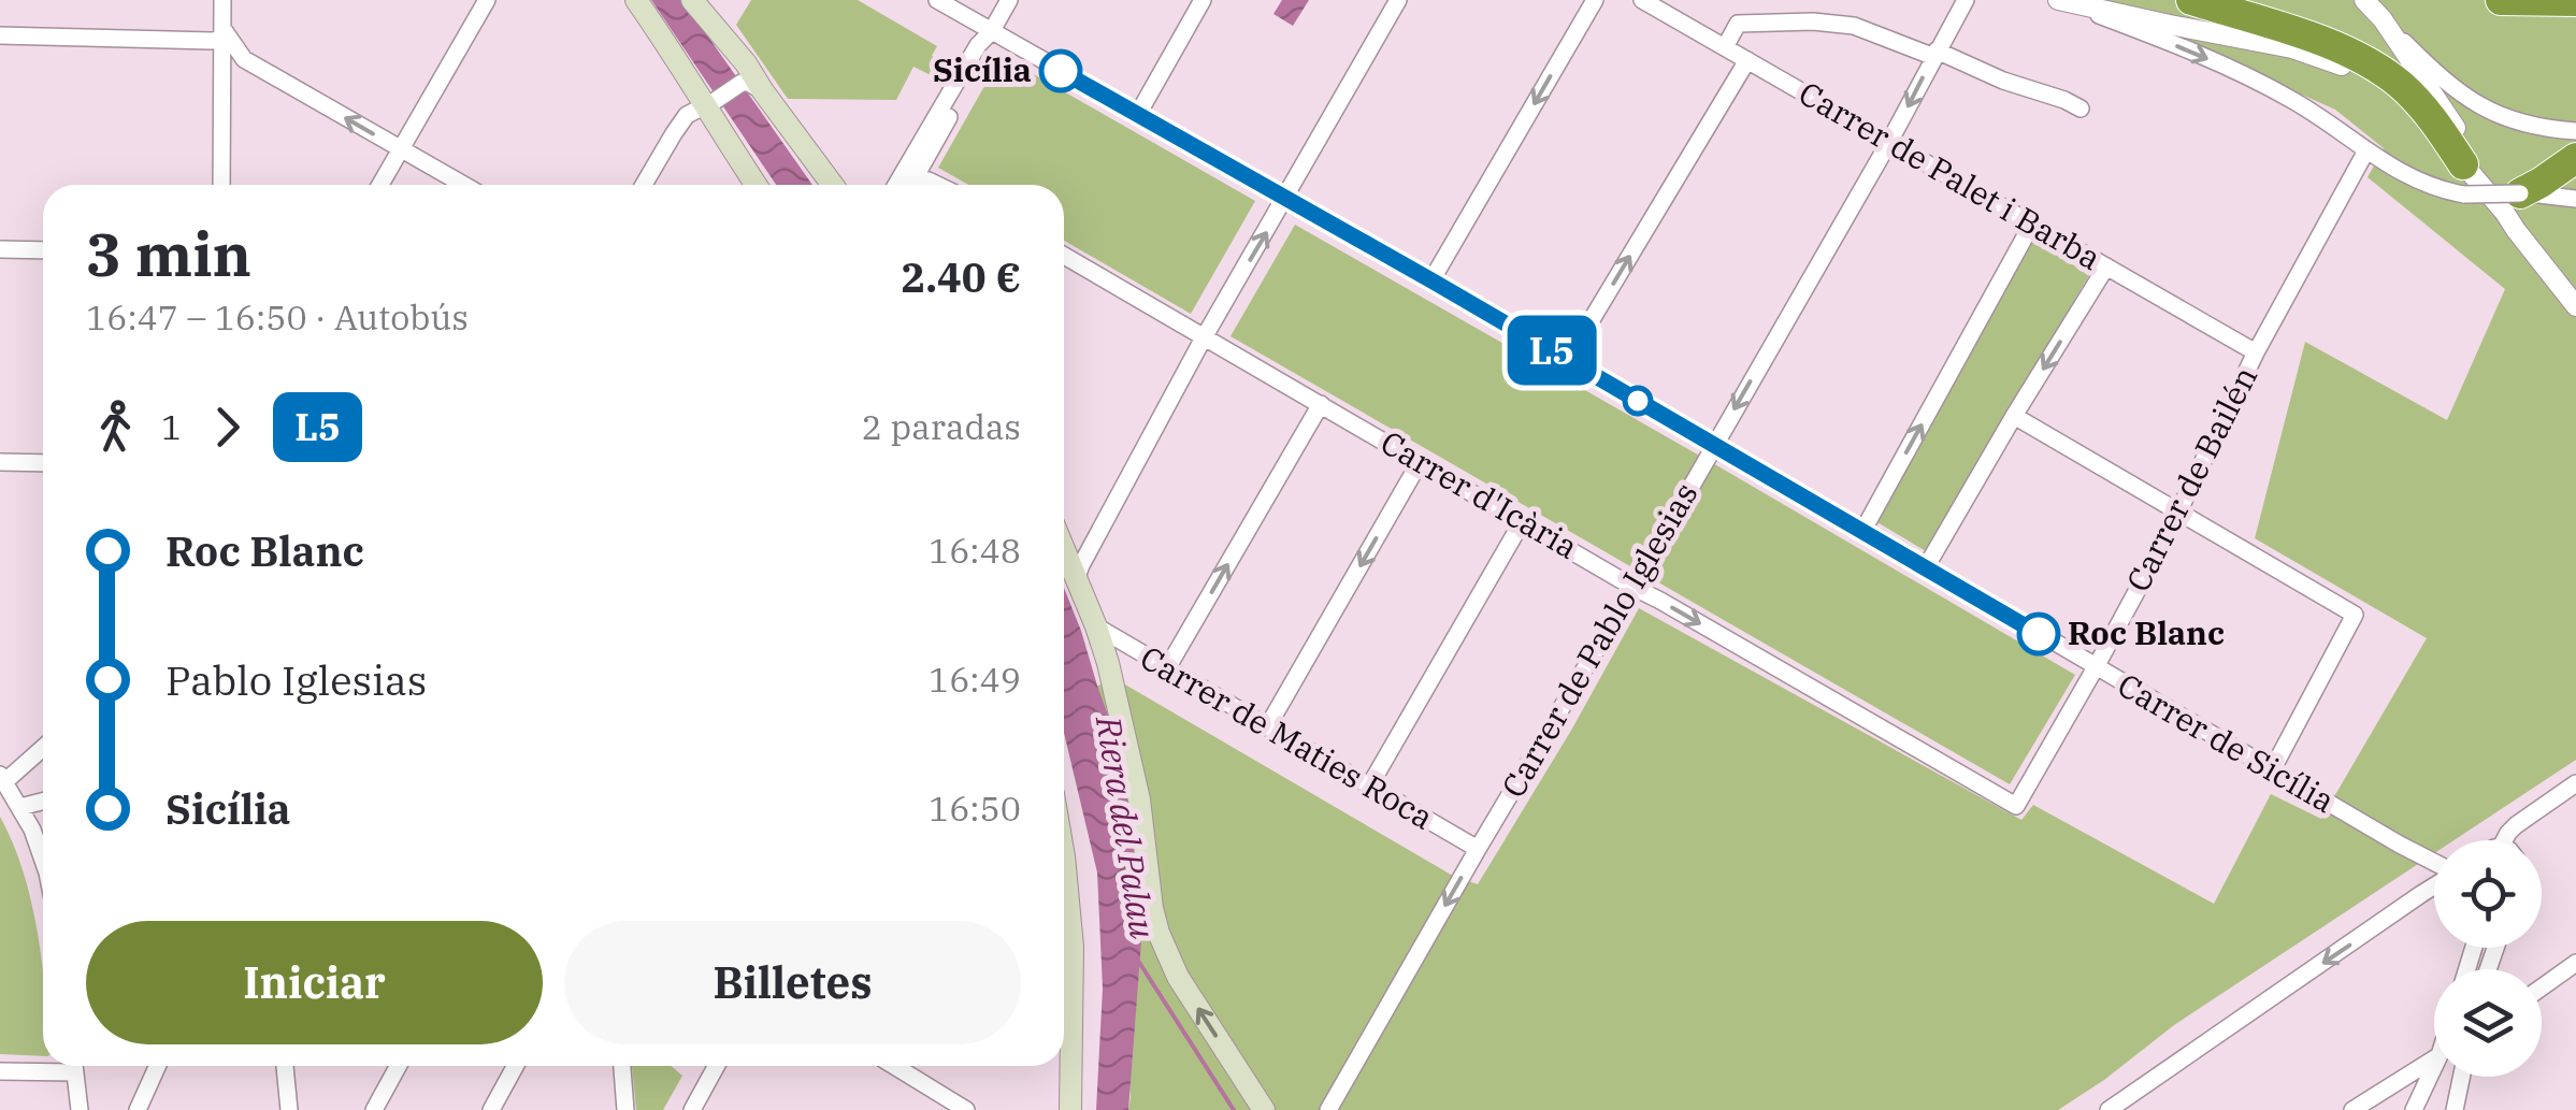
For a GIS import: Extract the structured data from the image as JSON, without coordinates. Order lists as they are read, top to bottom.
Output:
{
  "streets": {
    "street": [
      "Carrer de Palet i Barba",
      "Carrer de Bailén",
      "Carrer d'Icària",
      "Carrer de Pablo Iglesias",
      "Carrer de Maties Roca",
      "Carrer de Sicília"
    ]
  },
  "crossings": [
    ["Carrer de Palet i Barba", "Carrer de Bailén"],
    ["Carrer de Palet i Barba", "Carrer de Pablo Iglesias"],
    ["Carrer de Bailén", "Carrer d'Icària"],
    ["Carrer de Bailén", "Carrer de Sicília"],
    ["Carrer d'Icària", "Carrer de Pablo Iglesias"],
    ["Carrer de Pablo Iglesias", "Carrer de Maties Roca"],
    ["Carrer de Pablo Iglesias", "Carrer de Sicília"]
  ],
  "one_way": ["Carrer d'Icària", "Carrer de Pablo Iglesias"],
  "water": ["Riera del Palau"],
  "places": ["Sicília", "Roc Blanc"],
  "lines": ["bus line L5"],
  "page": {
    "on_map": "L5",
    "heading": ["3 min", "16:47 – 16:50 · Autobús", "2.40 €"],
    "legs": ["1", "L5", "2 paradas"],
    "list": [
      {
        "name": "Roc Blanc",
        "value": "16:48"
      },
      {
        "name": "Pablo Iglesias",
        "value": "16:49"
      },
      {
        "name": "Sicília",
        "value": "16:50"
      }
    ],
    "buttons": ["Iniciar", "Billetes"]
  }
}
